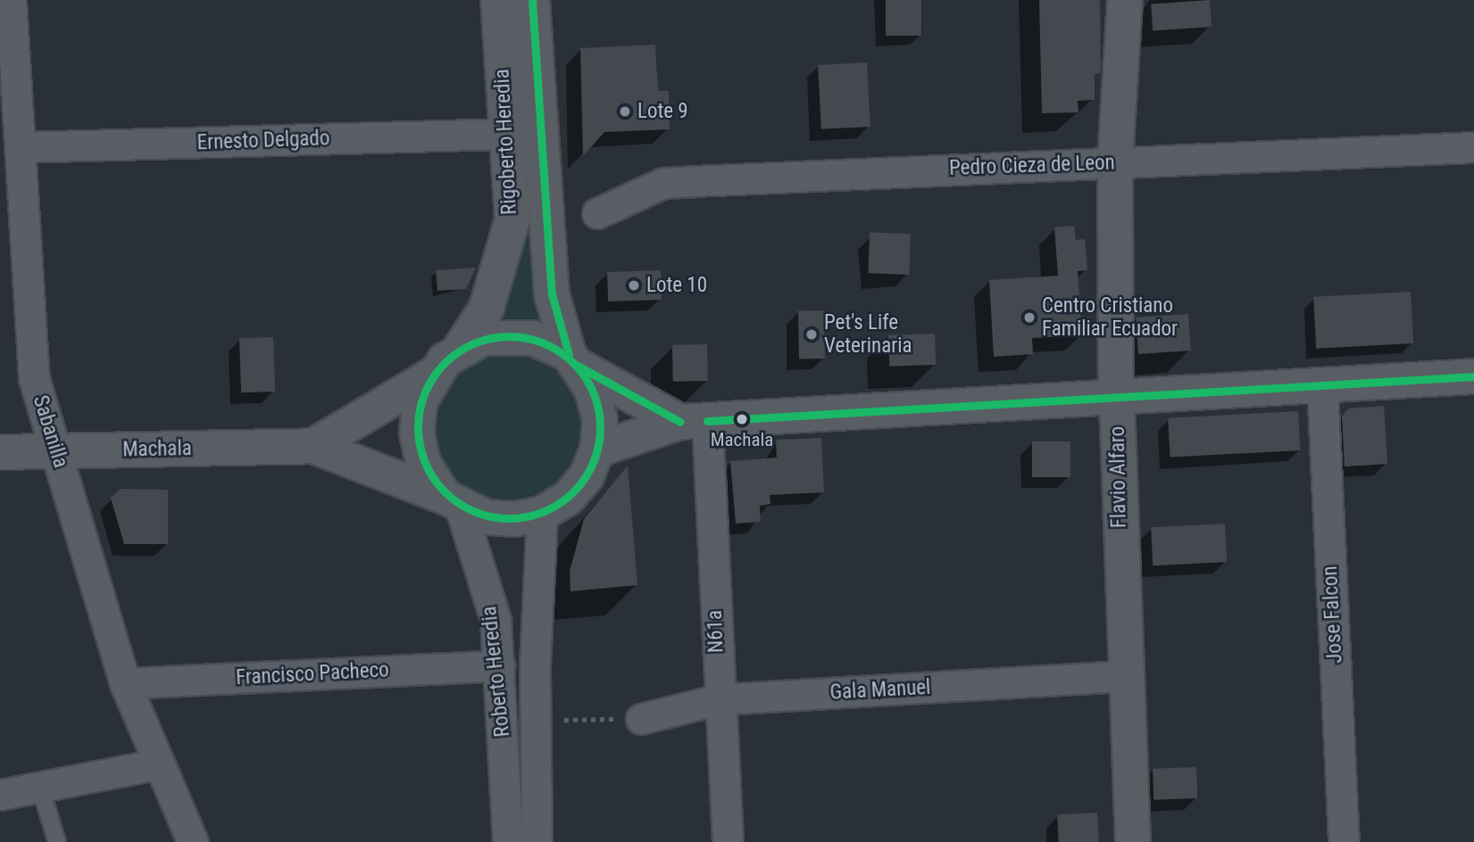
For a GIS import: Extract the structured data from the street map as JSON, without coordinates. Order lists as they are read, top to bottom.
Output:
{
  "streets": {
    "main road": ["Rigoberto Heredia", "Machala", "Flavio Alfaro"],
    "street": [
      "Ernesto Delgado",
      "Pedro Cieza de Leon",
      "Sabanilla",
      "Jose Falcon",
      "N61a",
      "Roberto Heredia",
      "Francisco Pacheco",
      "Gala Manuel"
    ]
  },
  "crossings": [
    ["Ernesto Delgado", "Rigoberto Heredia"],
    ["Ernesto Delgado", "Sabanilla"],
    ["Rigoberto Heredia", "Machala"],
    ["Rigoberto Heredia", "Roberto Heredia"],
    ["Pedro Cieza de Leon", "Flavio Alfaro"],
    ["Sabanilla", "Machala"],
    ["Sabanilla", "Francisco Pacheco"],
    ["Machala", "Roberto Heredia"],
    ["Flavio Alfaro", "Gala Manuel"],
    ["N61a", "Gala Manuel"],
    ["Roberto Heredia", "Francisco Pacheco"]
  ],
  "places": [
    "Lote 9",
    "Lote 10",
    "Centro Cristiano Familiar Ecuador",
    "Pet's Life Veterinaria",
    "Machala"
  ]
}
